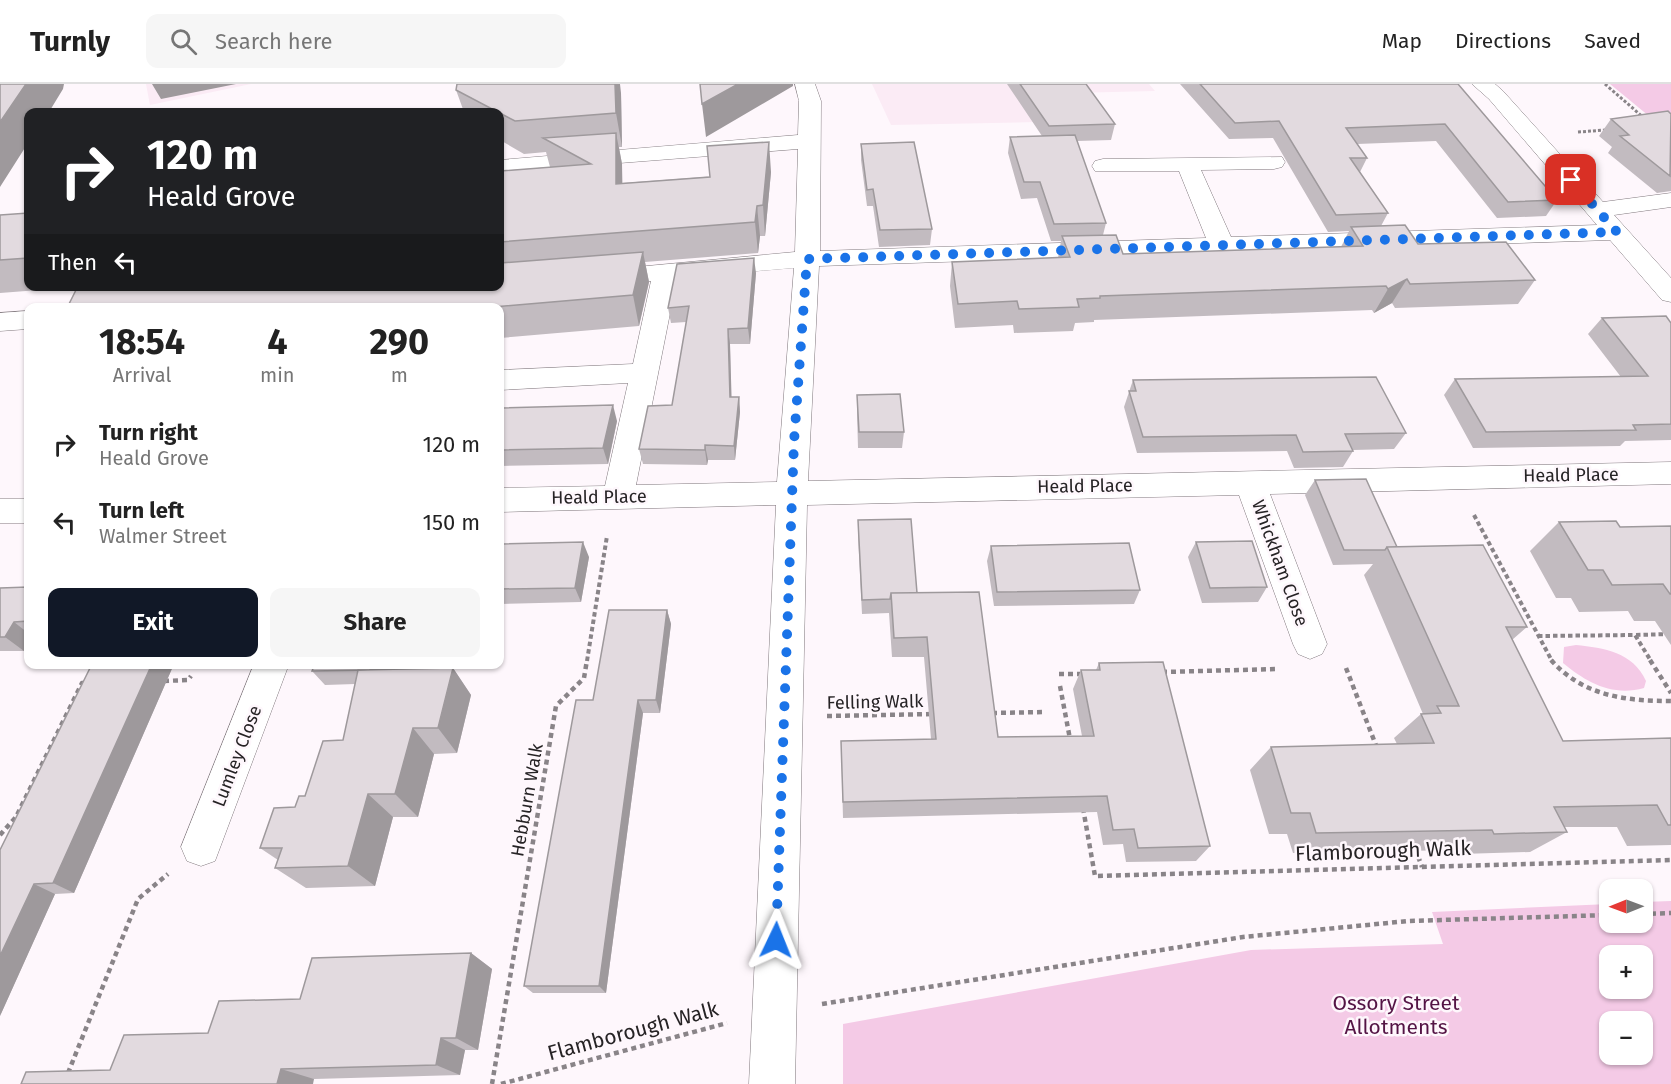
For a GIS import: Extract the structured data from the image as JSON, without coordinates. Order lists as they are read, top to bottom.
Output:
{
  "streets": {
    "street": ["Heald Place", "Whickham Close", "Lumley Close"],
    "path": ["Felling Walk", "Hebburn Walk", "Flamborough Walk"]
  },
  "crossings": [
    ["Heald Place", "Whickham Close"]
  ],
  "parks": ["Ossory Street Allotments"],
  "north": "left",
  "page": {
    "header": "Turnly",
    "search": "Search here",
    "nav": ["Map", "Directions", "Saved"],
    "turn": ["120 m", "Heald Grove"],
    "then": "Then",
    "eta": [
      "18:54",
      "Arrival",
      "4",
      "min",
      "290",
      "m"
    ],
    "list": [
      {
        "name": "Turn right",
        "note": "Heald Grove",
        "value": "120 m"
      },
      {
        "name": "Turn left",
        "note": "Walmer Street",
        "value": "150 m"
      }
    ],
    "buttons": ["Exit", "Share"],
    "map_buttons": ["+", "−"]
  }
}
